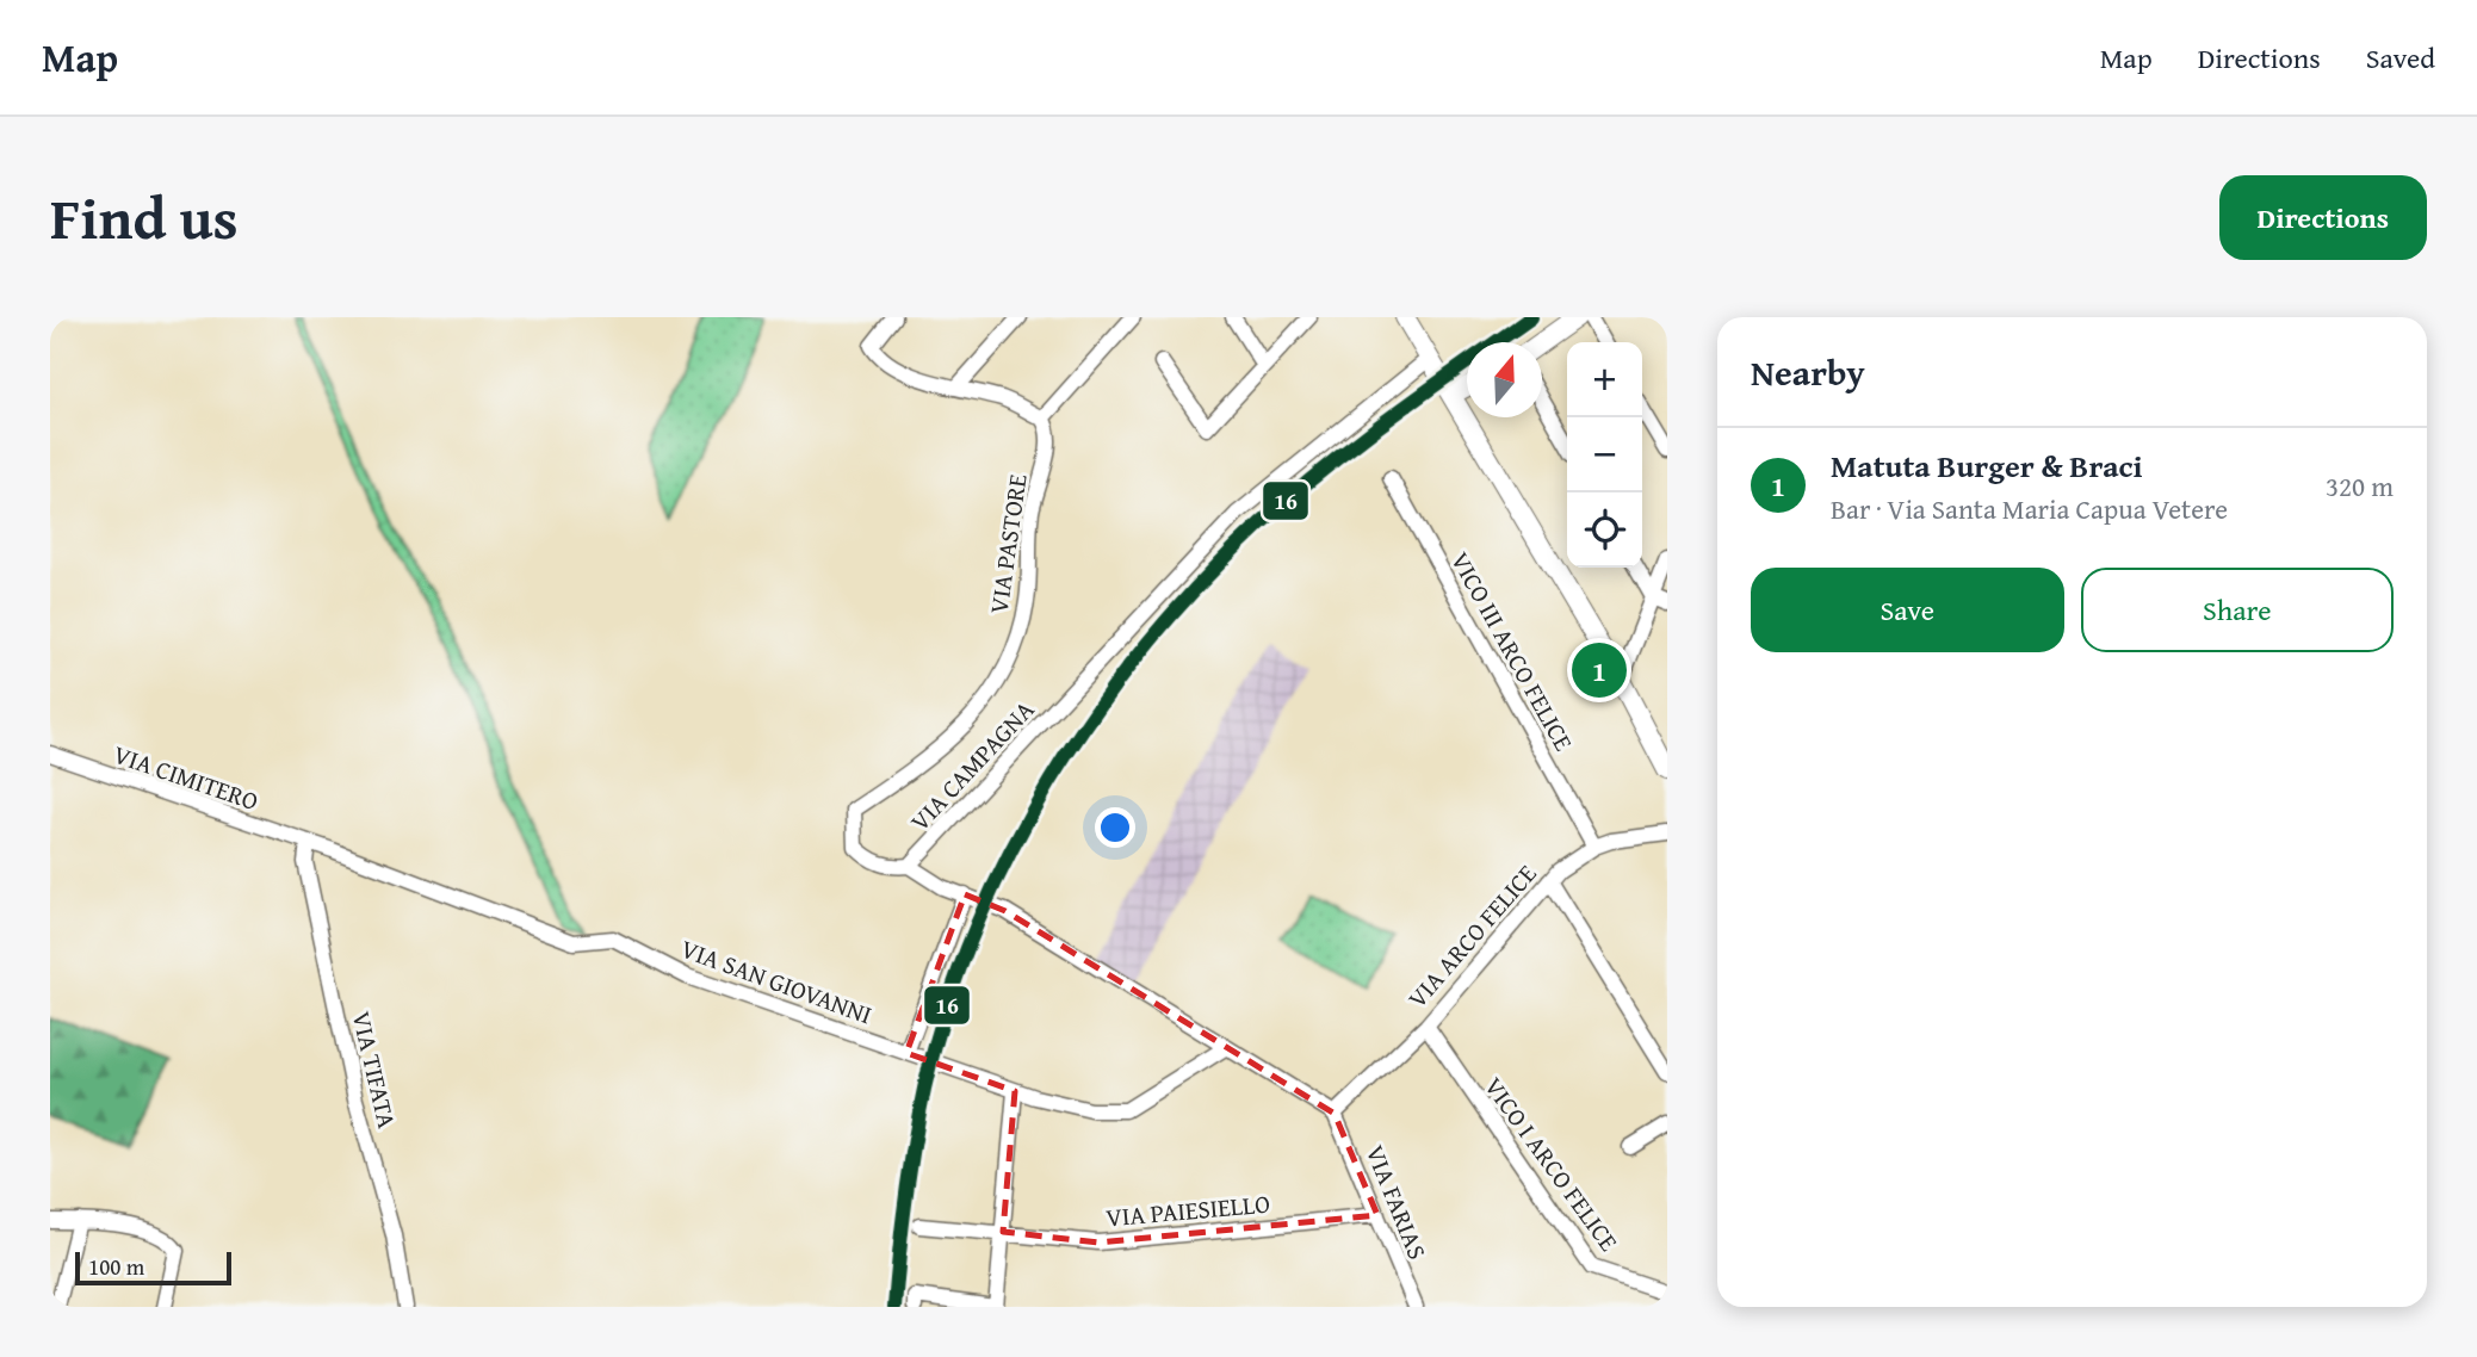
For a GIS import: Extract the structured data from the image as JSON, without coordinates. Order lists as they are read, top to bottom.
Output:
{
  "streets": {
    "street": [
      "VIA PASTORE",
      "VICO III ARCO FELICE",
      "VIA CAMPAGNA",
      "VIA CIMITERO",
      "VIA ARCO FELICE",
      "VIA SAN GIOVANNI",
      "VIA TIFATA",
      "VICO I ARCO FELICE",
      "VIA FARIAS",
      "VIA PAIESIELLO"
    ]
  },
  "crossings": [
    ["VIA PASTORE", "VIA CAMPAGNA"],
    ["VICO III ARCO FELICE", "VIA ARCO FELICE"],
    ["VIA CAMPAGNA", "VIA ARCO FELICE"],
    ["VIA CAMPAGNA", "VIA SAN GIOVANNI"],
    ["VIA CAMPAGNA", "VIA FARIAS"],
    ["VIA CIMITERO", "VIA SAN GIOVANNI"],
    ["VIA CIMITERO", "VIA TIFATA"],
    ["VIA ARCO FELICE", "VICO I ARCO FELICE"],
    ["VIA ARCO FELICE", "VIA FARIAS"],
    ["VIA SAN GIOVANNI", "VIA TIFATA"],
    ["VIA FARIAS", "VIA PAIESIELLO"]
  ],
  "lines": ["transit line 16"],
  "scale_bar": "100 m",
  "north": "top",
  "page": {
    "header": "Map",
    "nav": ["Map", "Directions", "Saved"],
    "title": "Find us",
    "buttons": [
      "Directions",
      ["Save", "Share"]
    ],
    "heading": "Nearby",
    "map_buttons": ["+", "−"],
    "list": [
      {
        "mark": "1",
        "name": "Matuta Burger & Braci",
        "note": "Bar · Via Santa Maria Capua Vetere",
        "value": "320 m"
      }
    ],
    "pins": "1",
    "scale": "100 m"
  }
}
